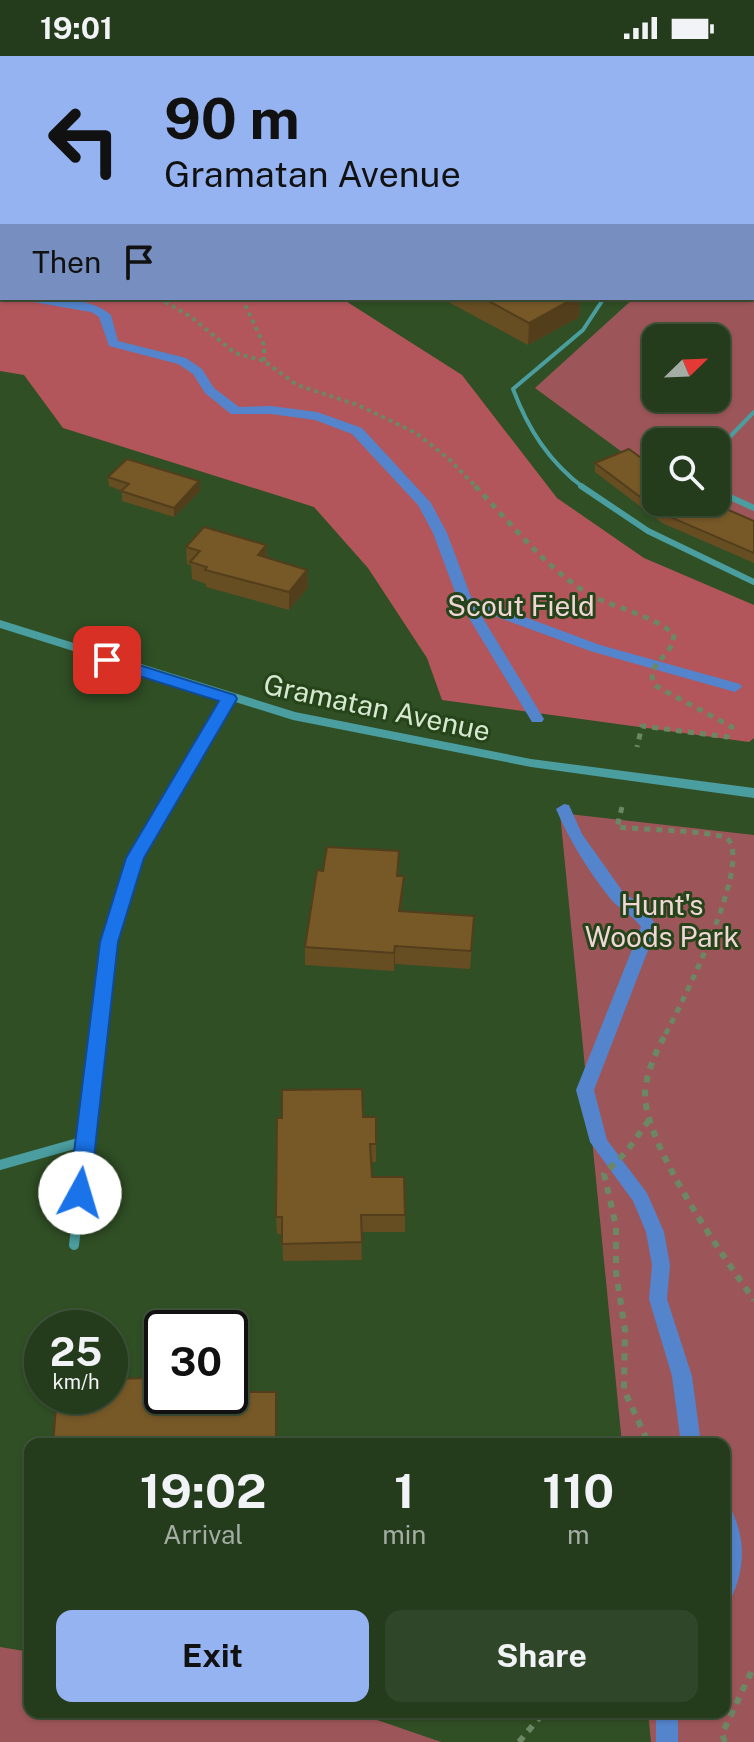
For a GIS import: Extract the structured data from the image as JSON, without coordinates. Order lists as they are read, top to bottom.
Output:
{
  "streets": {
    "street": ["Gramatan Avenue"]
  },
  "parks": ["Scout Field", "Hunt's Woods Park"],
  "north": "top right",
  "page": {
    "status": "19:01",
    "turn": ["90 m", "Gramatan Avenue"],
    "then": "Then",
    "speed": "25 km/h",
    "limit": "30",
    "eta": [
      "19:02",
      "Arrival",
      "1",
      "min",
      "110",
      "m"
    ],
    "buttons": ["Exit", "Share"]
  }
}
